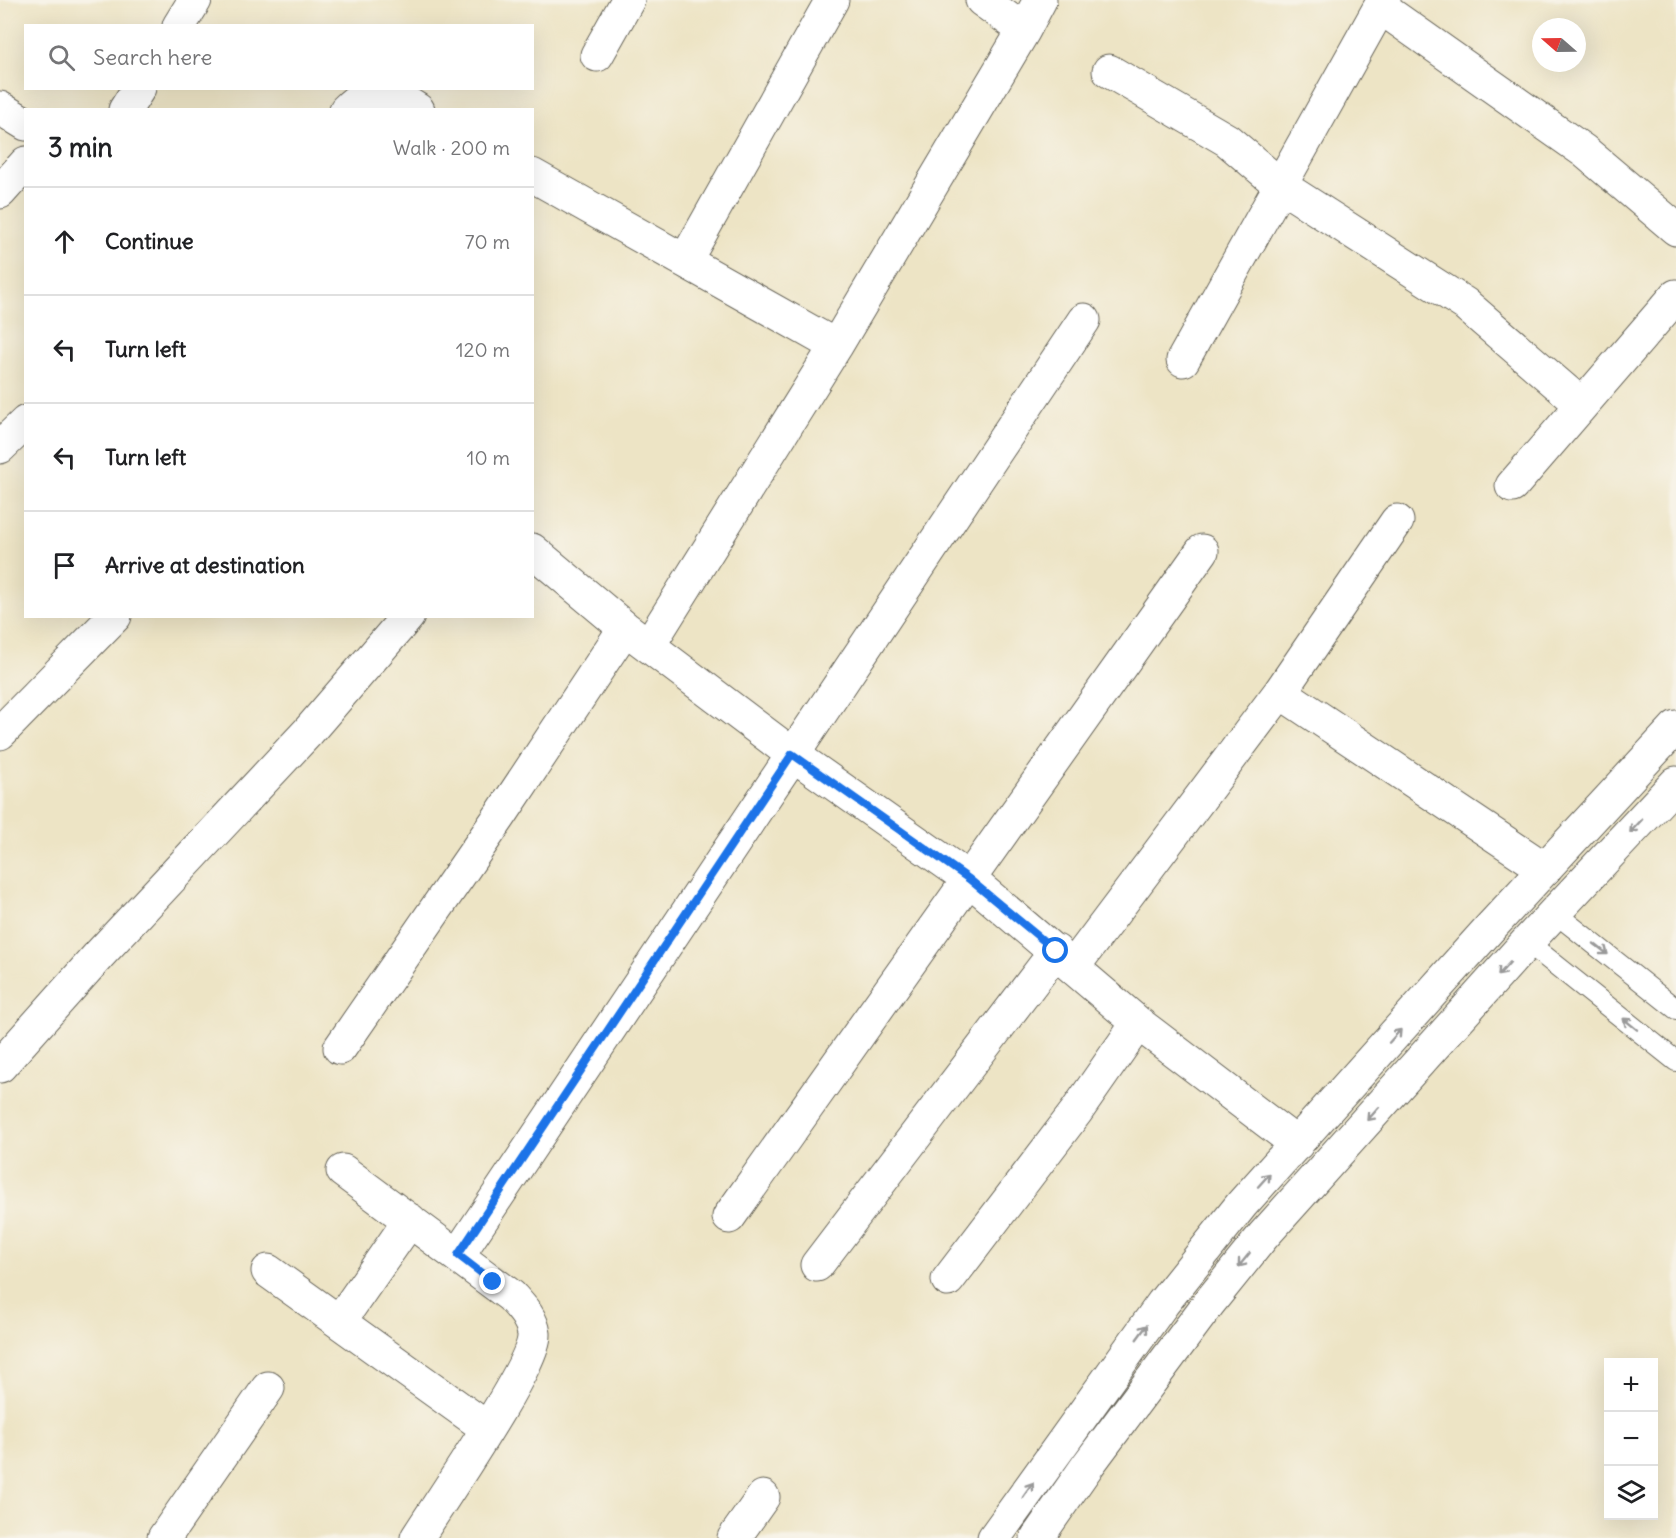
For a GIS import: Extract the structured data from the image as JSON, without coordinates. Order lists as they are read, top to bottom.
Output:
{
  "north": "left",
  "page": {
    "search": "Search here",
    "heading": ["3 min", "Walk · 200 m"],
    "list": [
      ["Continue", "70 m"],
      ["Turn left", "120 m"],
      ["Turn left", "10 m"],
      "Arrive at destination"
    ],
    "map_buttons": ["+", "−"]
  }
}
